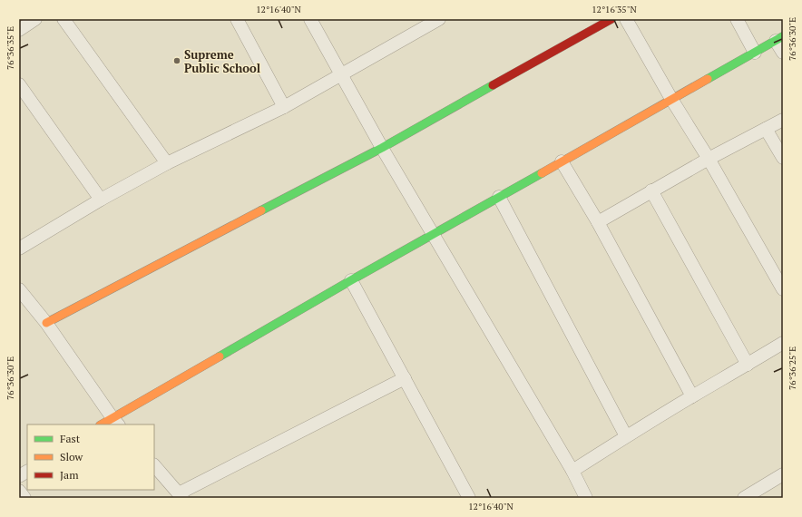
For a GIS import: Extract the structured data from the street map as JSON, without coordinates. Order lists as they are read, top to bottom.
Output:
{
  "places": ["Supreme Public School"],
  "legend": ["Fast", "Slow", "Jam"],
  "coordinates": [
    "12°16'40\"N",
    "12°16'35\"N",
    "76°36'30\"E",
    "76°36'35\"E",
    "76°36'25\"E"
  ]
}
